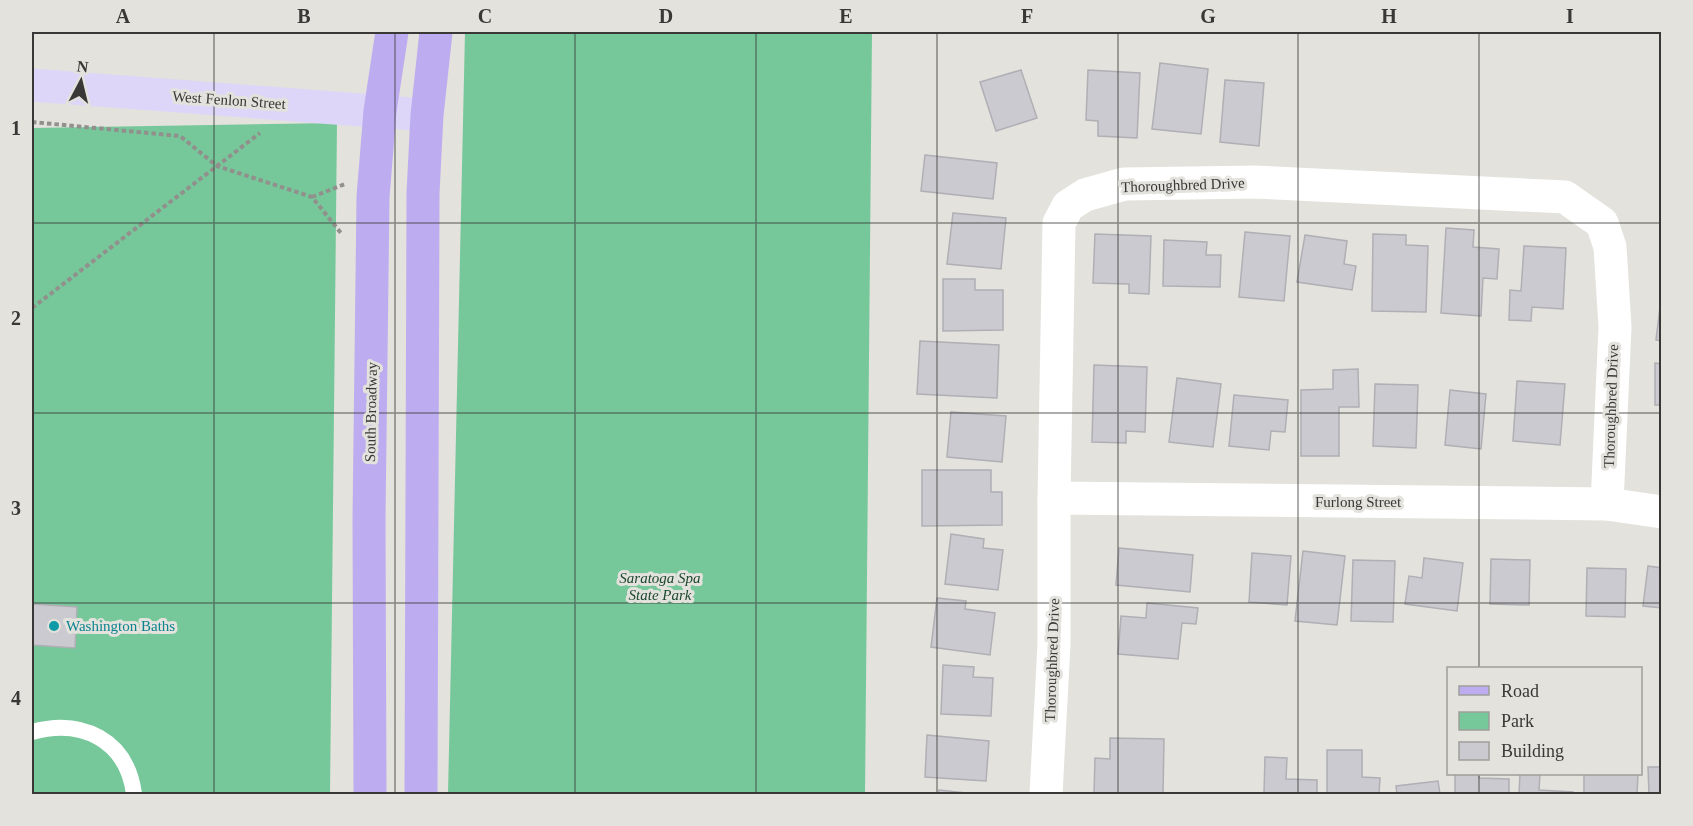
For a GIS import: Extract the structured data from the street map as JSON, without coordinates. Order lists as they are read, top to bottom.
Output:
{
  "streets": {
    "main road": ["South Broadway"],
    "street": ["West Fenlon Street", "Thoroughbred Drive", "Furlong Street"]
  },
  "crossings": [
    ["West Fenlon Street", "South Broadway"],
    ["Thoroughbred Drive", "Furlong Street"]
  ],
  "parks": ["Saratoga Spa State Park"],
  "places": ["Washington Baths"],
  "legend": ["Road", "Park", "Building"],
  "north": "top",
  "grid": {
    "columns": [
      "A",
      "B",
      "C",
      "D",
      "E",
      "F",
      "G",
      "H",
      "I"
    ],
    "rows": [
      "1",
      "2",
      "3",
      "4"
    ]
  }
}
